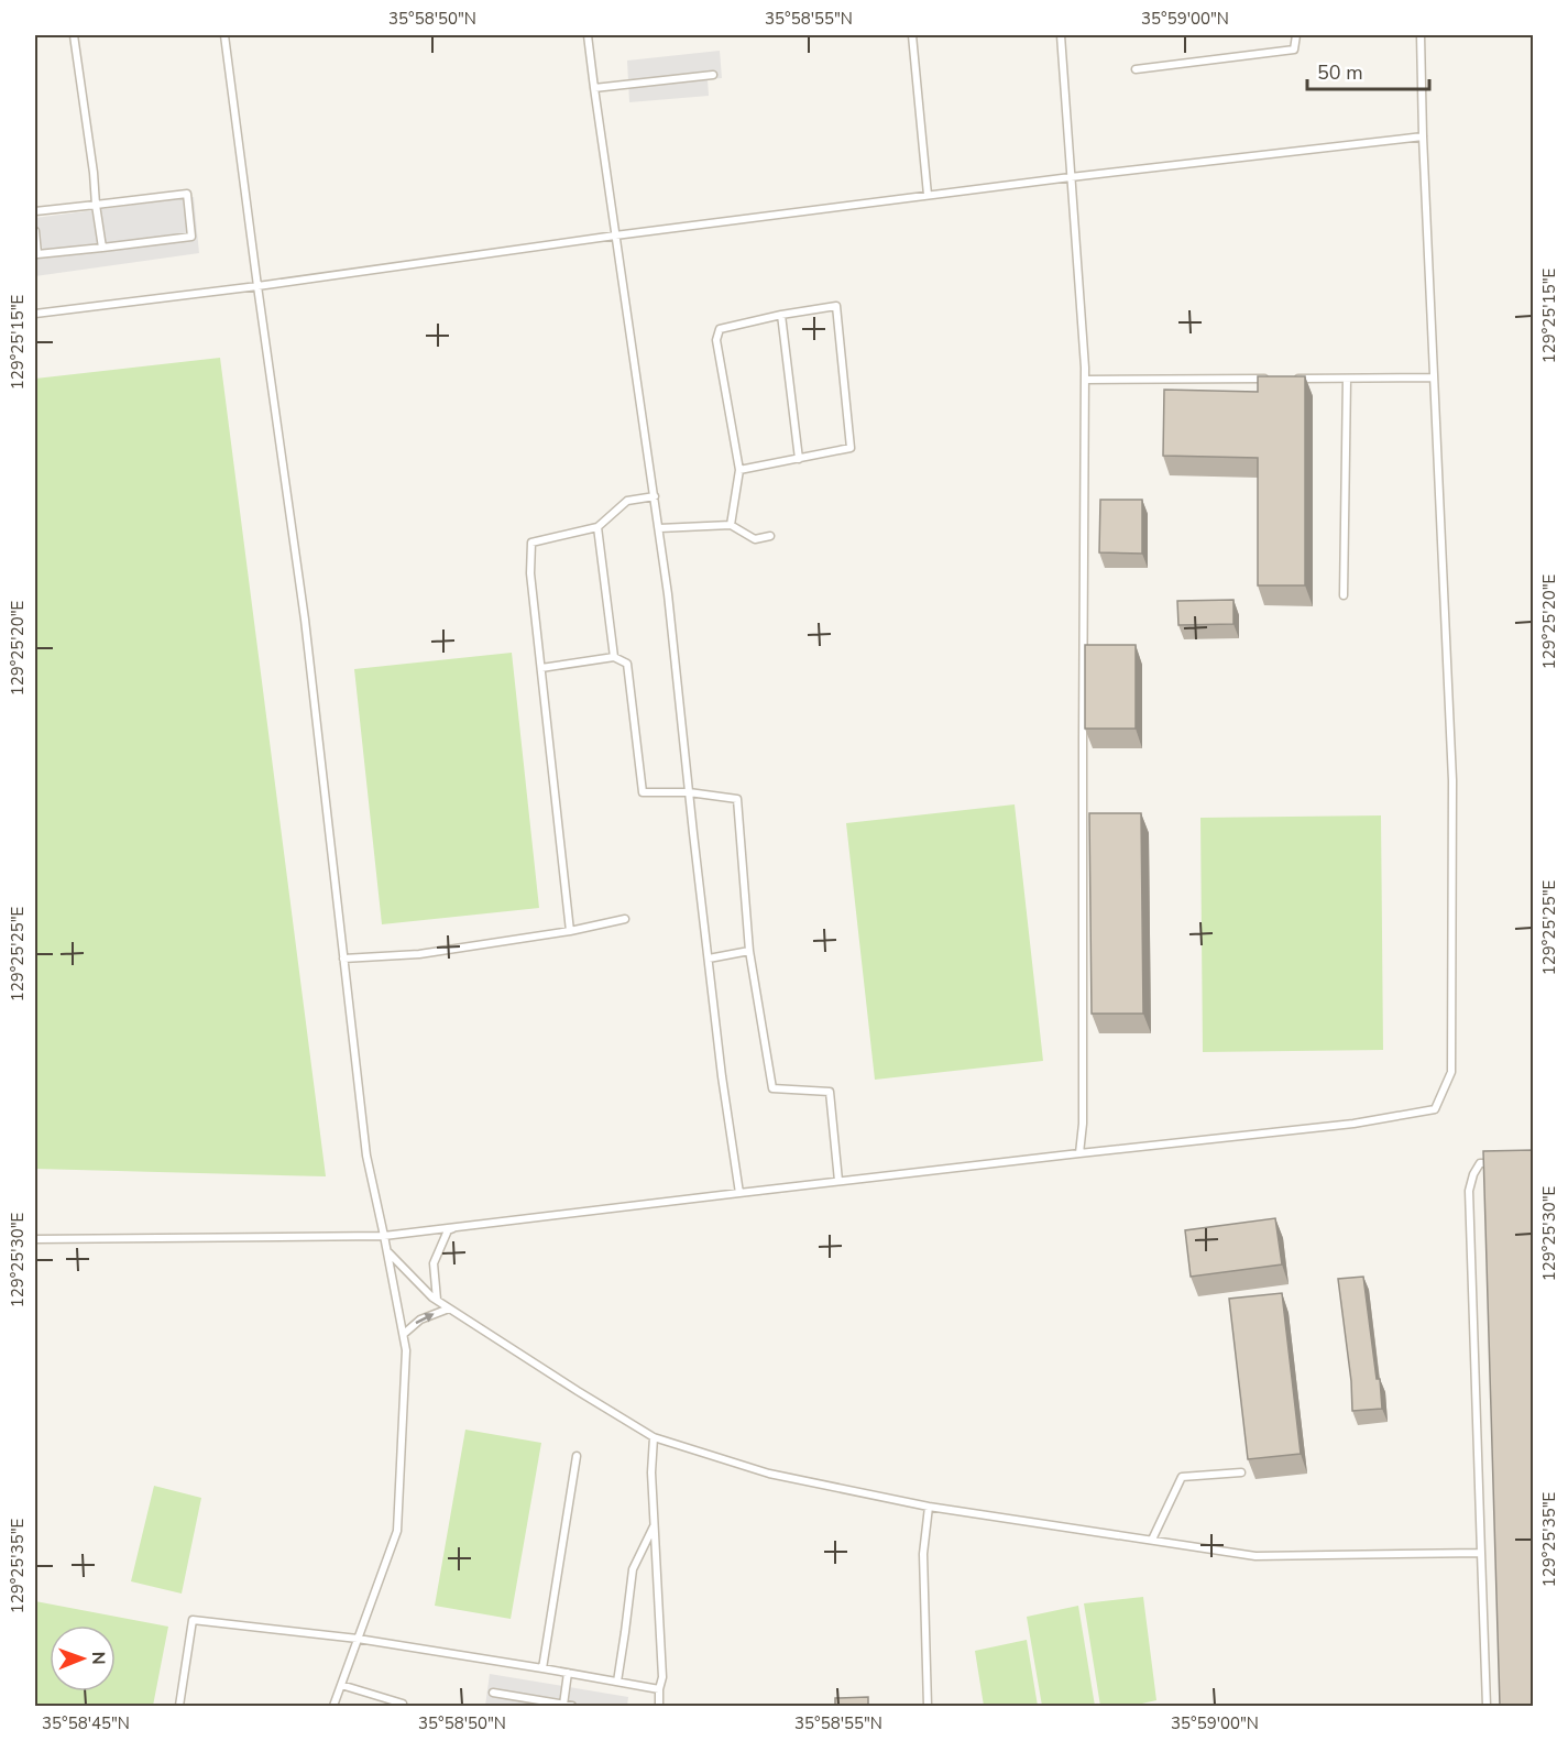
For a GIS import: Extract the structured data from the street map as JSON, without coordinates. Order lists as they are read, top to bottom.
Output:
{
  "scale_bar": "50 m",
  "north": "right",
  "coordinates": [
    "35°58'50\"N",
    "35°58'55\"N",
    "35°59'00\"N",
    "129°25'15\"E",
    "129°25'20\"E",
    "129°25'25\"E",
    "129°25'30\"E",
    "129°25'35\"E",
    "35°58'45\"N"
  ]
}
